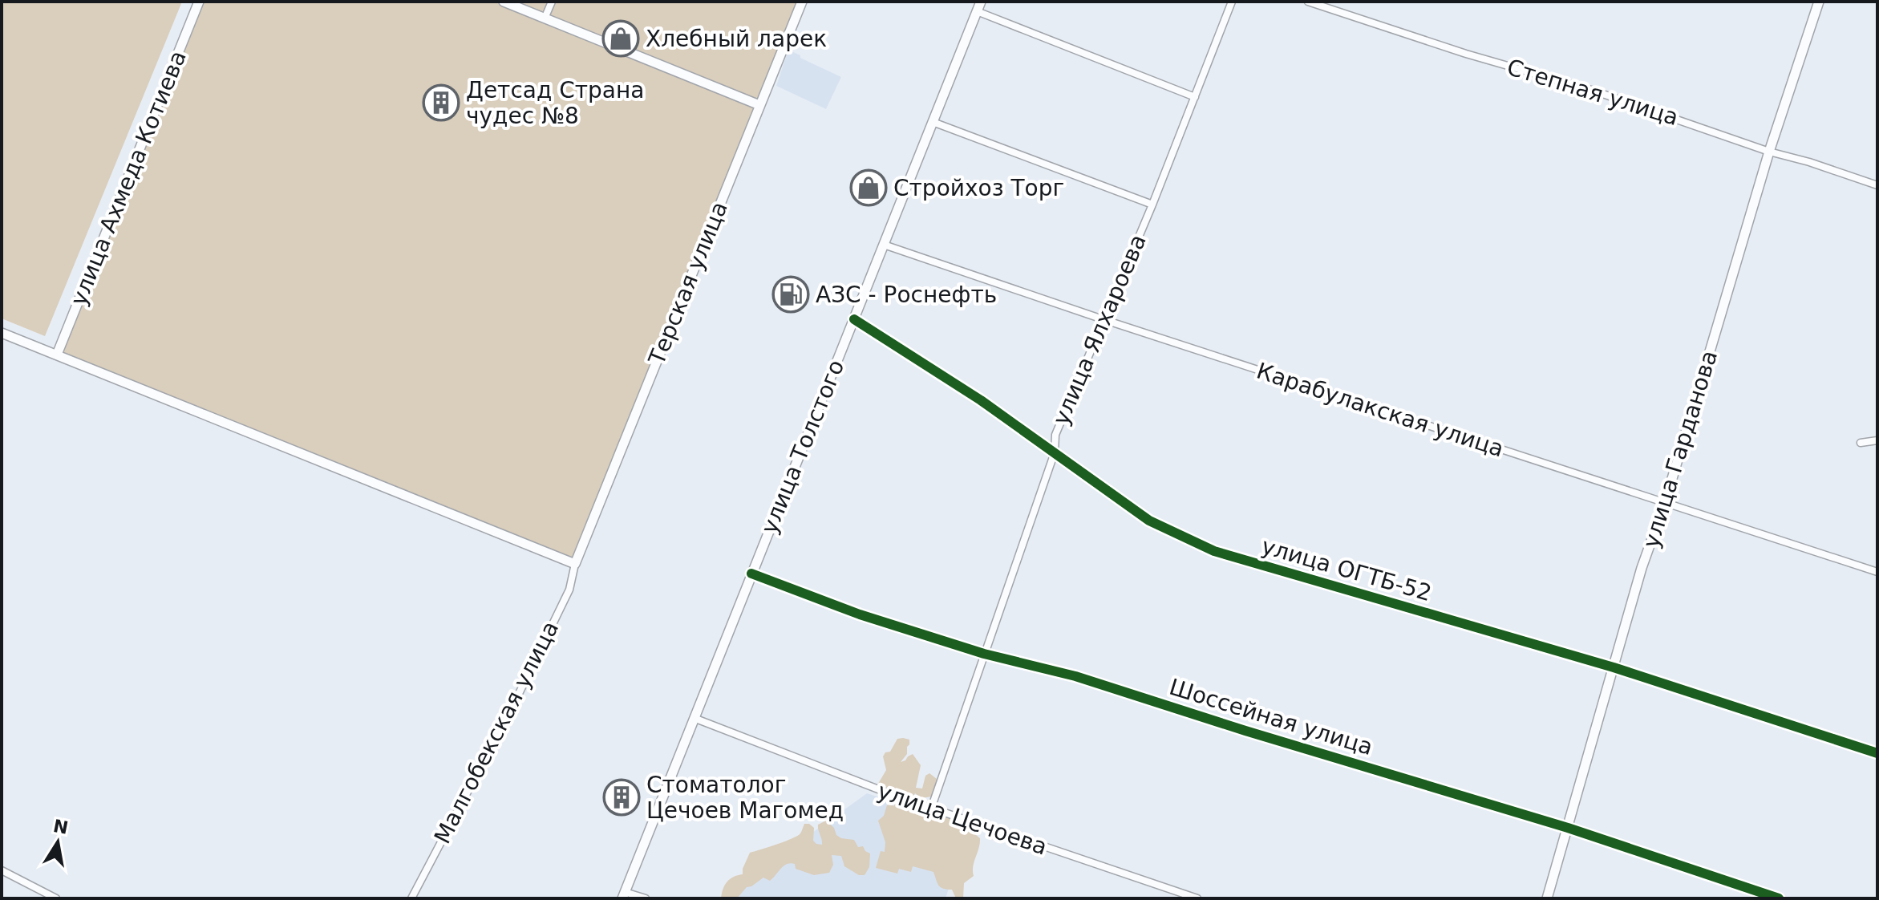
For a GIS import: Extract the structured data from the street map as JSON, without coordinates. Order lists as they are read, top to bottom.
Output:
{
  "streets": {
    "street": [
      "Степная улица",
      "улица Ахмеда Котиева",
      "Терская улица",
      "улица Ялхароева",
      "Карабулакская улица",
      "улица Толстого",
      "улица Гарданова",
      "улица ОГТБ-52",
      "Шоссейная улица",
      "Малгобекская улица",
      "улица Цечоева"
    ]
  },
  "crossings": [
    ["Степная улица", "улица Гарданова"],
    ["Терская улица", "Малгобекская улица"],
    ["улица Ялхароева", "Карабулакская улица"],
    ["улица Ялхароева", "улица ОГТБ-52"],
    ["улица Ялхароева", "Шоссейная улица"],
    ["улица Ялхароева", "улица Цечоева"],
    ["Карабулакская улица", "улица Толстого"],
    ["Карабулакская улица", "улица Гарданова"],
    ["улица Толстого", "улица ОГТБ-52"],
    ["улица Толстого", "Шоссейная улица"],
    ["улица Толстого", "улица Цечоева"],
    ["улица Гарданова", "улица ОГТБ-52"],
    ["улица Гарданова", "Шоссейная улица"]
  ],
  "places": {
    "shop": ["Хлебный ларек", "Стройхоз Торг"],
    "building": ["Детсад Страна чудес №8", "Стоматолог Цечоев Магомед"],
    "fuel station": ["АЗС - Роснефть"]
  },
  "north": "top"
}
